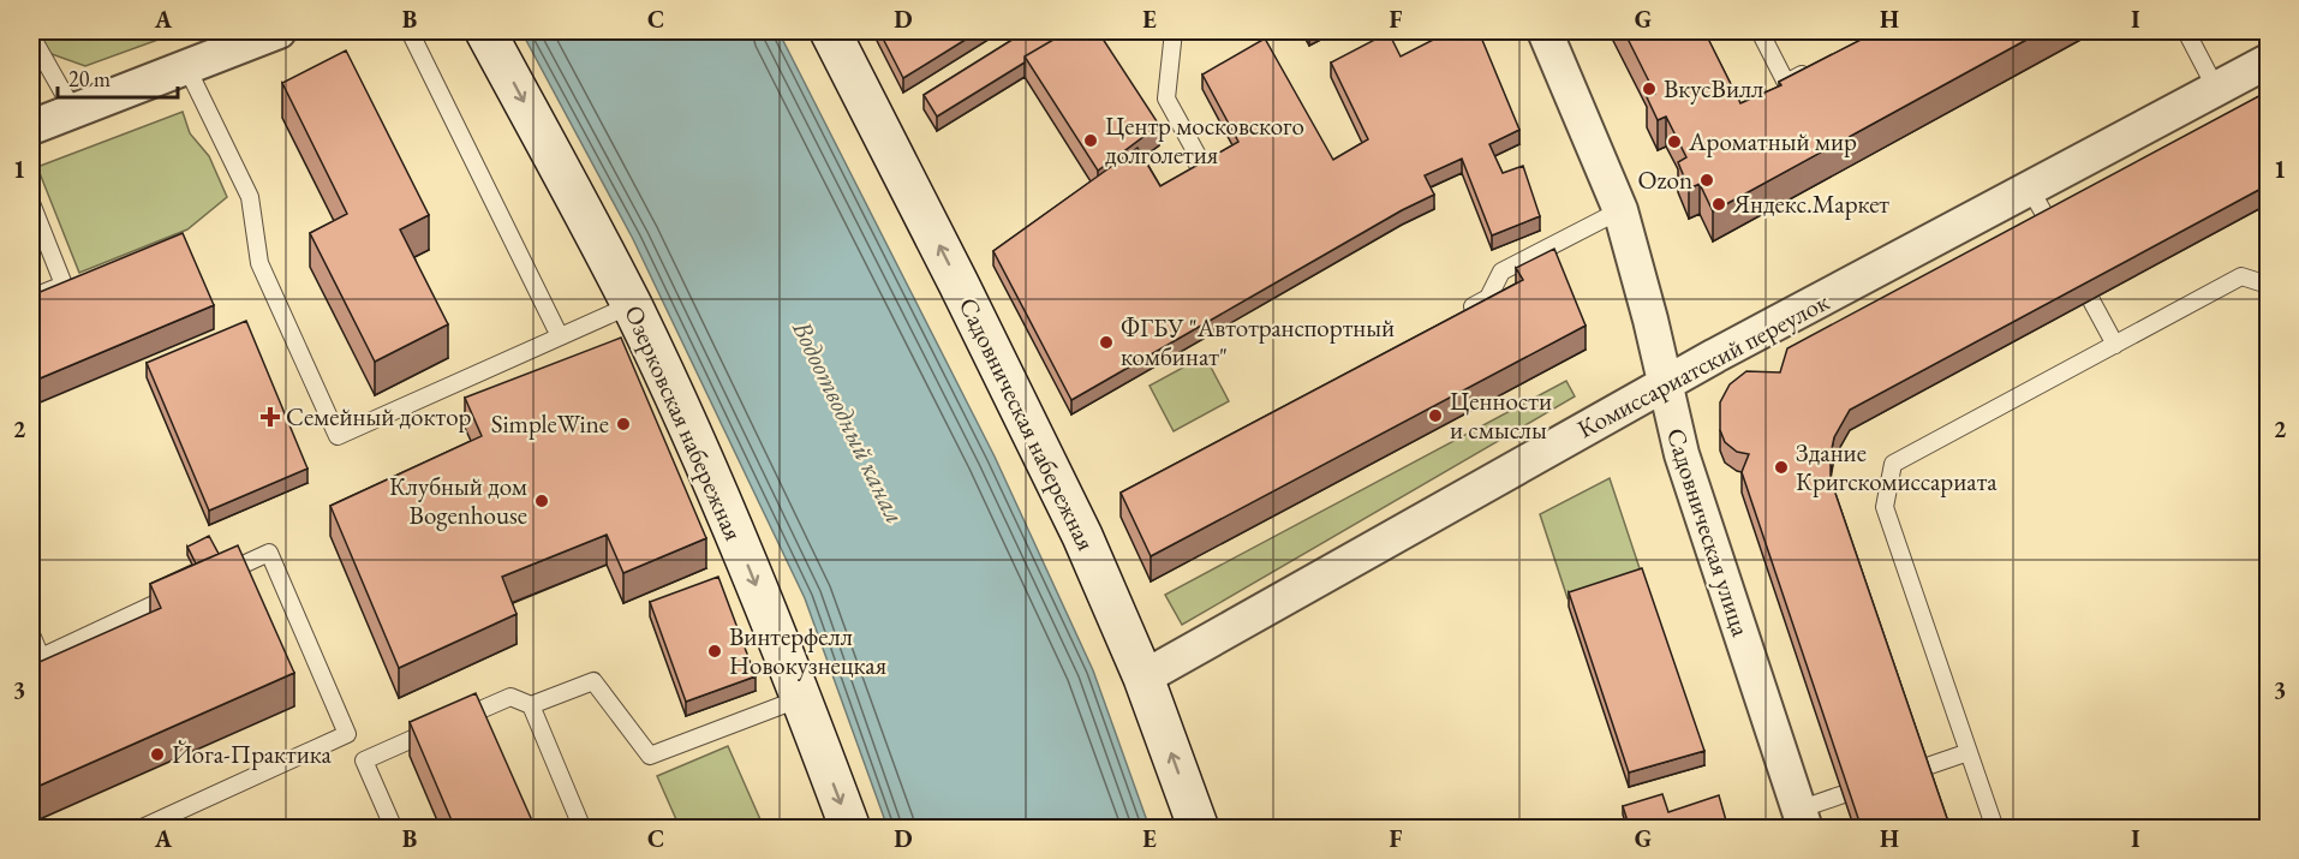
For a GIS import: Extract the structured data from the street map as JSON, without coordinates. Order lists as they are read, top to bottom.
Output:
{
  "streets": {
    "street": [
      "Комиссариатский переулок",
      "Озерковская набережная",
      "Садовническая набережная",
      "Садовническая улица"
    ]
  },
  "crossings": [
    ["Комиссариатский переулок", "Садовническая набережная"],
    ["Комиссариатский переулок", "Садовническая улица"]
  ],
  "one_way": ["Озерковская набережная", "Садовническая набережная"],
  "water": ["Водоотводный канал"],
  "places": {
    "other": [
      "ВкусВилл",
      "Центр московского долголетия",
      "Ароматный мир",
      "Ozon",
      "Яндекс.Маркет",
      "ФГБУ \"Автотранспортный комбинат\"",
      "Ценности и смыслы",
      "SimpleWine",
      "Здание Кригскомиссариата",
      "Клубный дом Bogenhouse",
      "Винтерфелл Новокузнецкая",
      "Йога-Практика"
    ],
    "health": ["Семейный доктор"]
  },
  "scale_bar": "20 m",
  "grid": {
    "columns": [
      "A",
      "B",
      "C",
      "D",
      "E",
      "F",
      "G",
      "H",
      "I"
    ],
    "rows": ["1", "2", "3"]
  }
}
